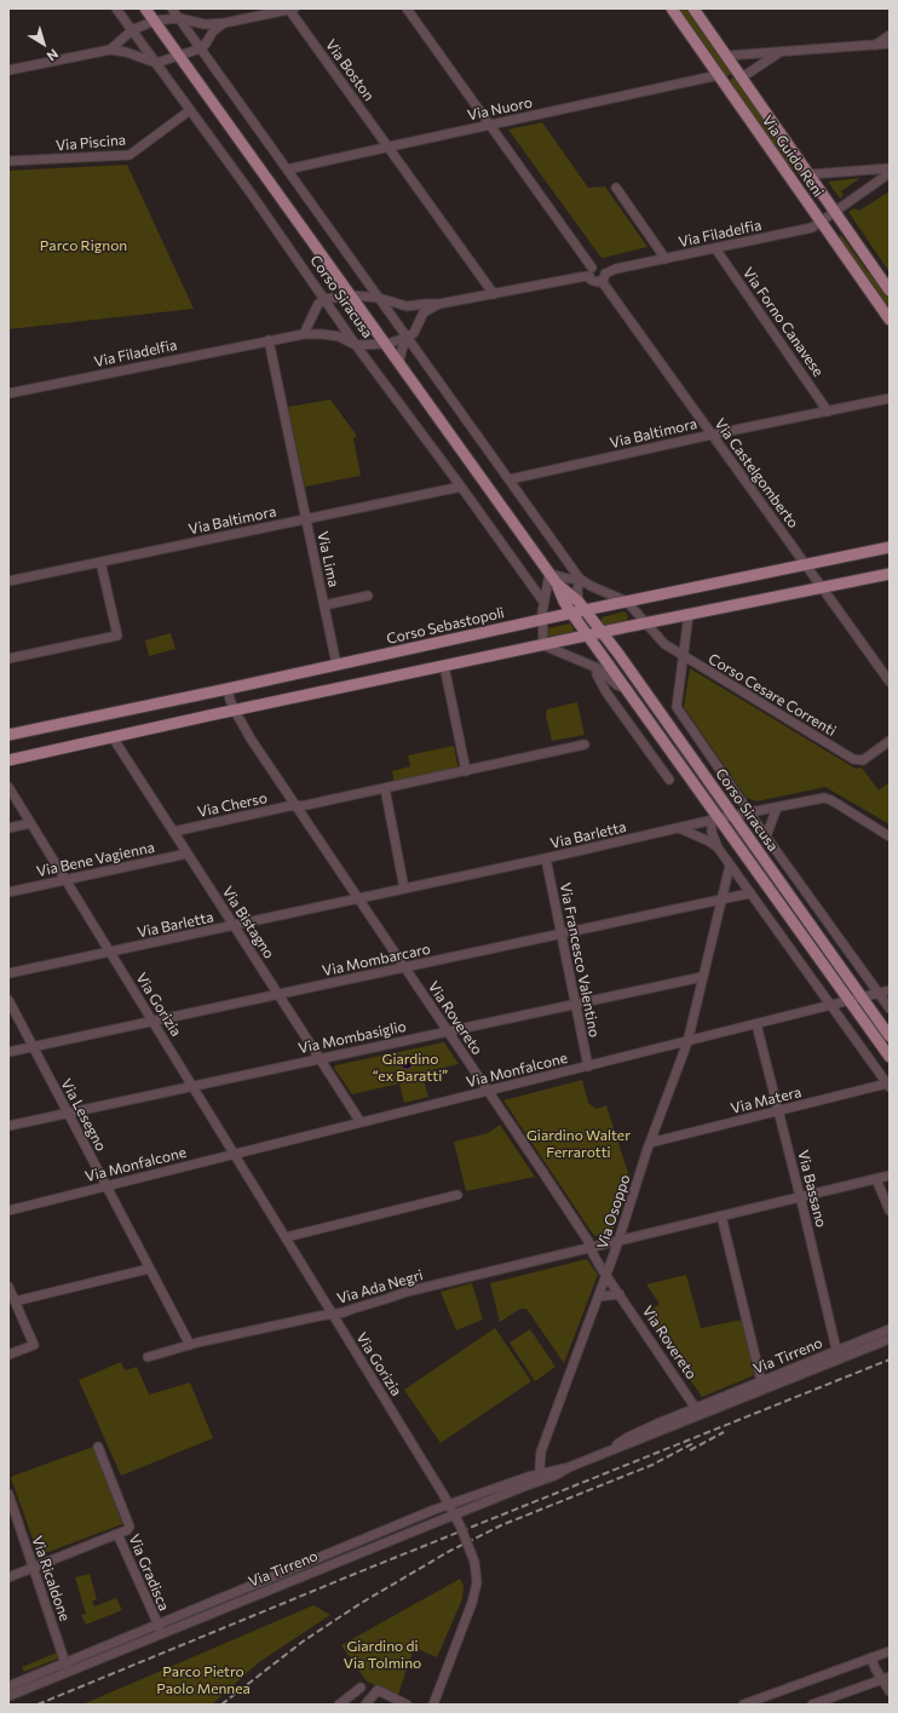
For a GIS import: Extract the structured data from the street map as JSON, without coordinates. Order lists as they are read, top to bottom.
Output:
{
  "streets": {
    "main road": ["Via Guido Reni", "Corso Siracusa", "Corso Sebastopoli"],
    "street": [
      "Via Boston",
      "Via Nuoro",
      "Via Piscina",
      "Via Filadelfia",
      "Via Forno Canavese",
      "Via Baltimora",
      "Via Castelgomberto",
      "Via Lima",
      "Corso Cesare Correnti",
      "Via Cherso",
      "Via Barletta",
      "Via Bene Vagienna",
      "Via Bistagno",
      "Via Mombarcaro",
      "Via Francesco Valentino",
      "Via Gorizia",
      "Via Rovereto",
      "Via Mombasiglio",
      "Via Monfalcone",
      "Via Matera",
      "Via Lesegno",
      "Via Bassano",
      "Via Osoppo",
      "Via Ada Negri",
      "Via Tirreno",
      "Via Gradisca",
      "Via Ricaldone"
    ]
  },
  "crossings": [
    ["Via Boston", "Via Nuoro"],
    ["Via Boston", "Corso Siracusa"],
    ["Via Nuoro", "Via Guido Reni"],
    ["Via Nuoro", "Corso Siracusa"],
    ["Via Piscina", "Corso Siracusa"],
    ["Via Guido Reni", "Via Filadelfia"],
    ["Via Filadelfia", "Corso Siracusa"],
    ["Via Filadelfia", "Via Forno Canavese"],
    ["Via Filadelfia", "Via Castelgomberto"],
    ["Corso Siracusa", "Via Baltimora"],
    ["Corso Siracusa", "Corso Sebastopoli"],
    ["Corso Siracusa", "Corso Cesare Correnti"],
    ["Corso Siracusa", "Via Barletta"],
    ["Corso Siracusa", "Via Mombarcaro"],
    ["Corso Siracusa", "Via Monfalcone"],
    ["Corso Siracusa", "Via Matera"],
    ["Corso Siracusa", "Via Osoppo"],
    ["Via Forno Canavese", "Via Baltimora"],
    ["Via Baltimora", "Via Castelgomberto"],
    ["Via Baltimora", "Via Lima"],
    ["Via Castelgomberto", "Corso Sebastopoli"],
    ["Via Lima", "Corso Sebastopoli"],
    ["Corso Sebastopoli", "Via Rovereto"],
    ["Via Cherso", "Via Bistagno"],
    ["Via Cherso", "Via Rovereto"],
    ["Via Barletta", "Via Bistagno"],
    ["Via Barletta", "Via Francesco Valentino"],
    ["Via Barletta", "Via Gorizia"],
    ["Via Barletta", "Via Rovereto"],
    ["Via Bene Vagienna", "Via Bistagno"],
    ["Via Bene Vagienna", "Via Gorizia"],
    ["Via Bistagno", "Via Mombarcaro"],
    ["Via Bistagno", "Via Mombasiglio"],
    ["Via Bistagno", "Via Monfalcone"],
    ["Via Mombarcaro", "Via Francesco Valentino"],
    ["Via Mombarcaro", "Via Gorizia"],
    ["Via Mombarcaro", "Via Rovereto"],
    ["Via Mombarcaro", "Via Lesegno"],
    ["Via Mombarcaro", "Via Osoppo"],
    ["Via Francesco Valentino", "Via Mombasiglio"],
    ["Via Francesco Valentino", "Via Monfalcone"],
    ["Via Gorizia", "Via Mombasiglio"],
    ["Via Gorizia", "Via Monfalcone"],
    ["Via Gorizia", "Via Ada Negri"],
    ["Via Gorizia", "Via Tirreno"],
    ["Via Rovereto", "Via Mombasiglio"],
    ["Via Rovereto", "Via Monfalcone"],
    ["Via Rovereto", "Via Osoppo"],
    ["Via Rovereto", "Via Ada Negri"],
    ["Via Rovereto", "Via Tirreno"],
    ["Via Mombasiglio", "Via Lesegno"],
    ["Via Mombasiglio", "Via Osoppo"],
    ["Via Monfalcone", "Via Lesegno"],
    ["Via Monfalcone", "Via Bassano"],
    ["Via Monfalcone", "Via Osoppo"],
    ["Via Matera", "Via Bassano"],
    ["Via Matera", "Via Osoppo"],
    ["Via Lesegno", "Via Ada Negri"],
    ["Via Bassano", "Via Ada Negri"],
    ["Via Bassano", "Via Tirreno"],
    ["Via Osoppo", "Via Ada Negri"],
    ["Via Osoppo", "Via Tirreno"],
    ["Via Tirreno", "Via Gradisca"],
    ["Via Tirreno", "Via Ricaldone"]
  ],
  "parks": [
    "Parco Rignon",
    "Giardino “ex Baratti”",
    "Giardino Walter Ferrarotti",
    "Giardino di Via Tolmino",
    "Parco Pietro Paolo Mennea"
  ],
  "north": "bottom right"
}
